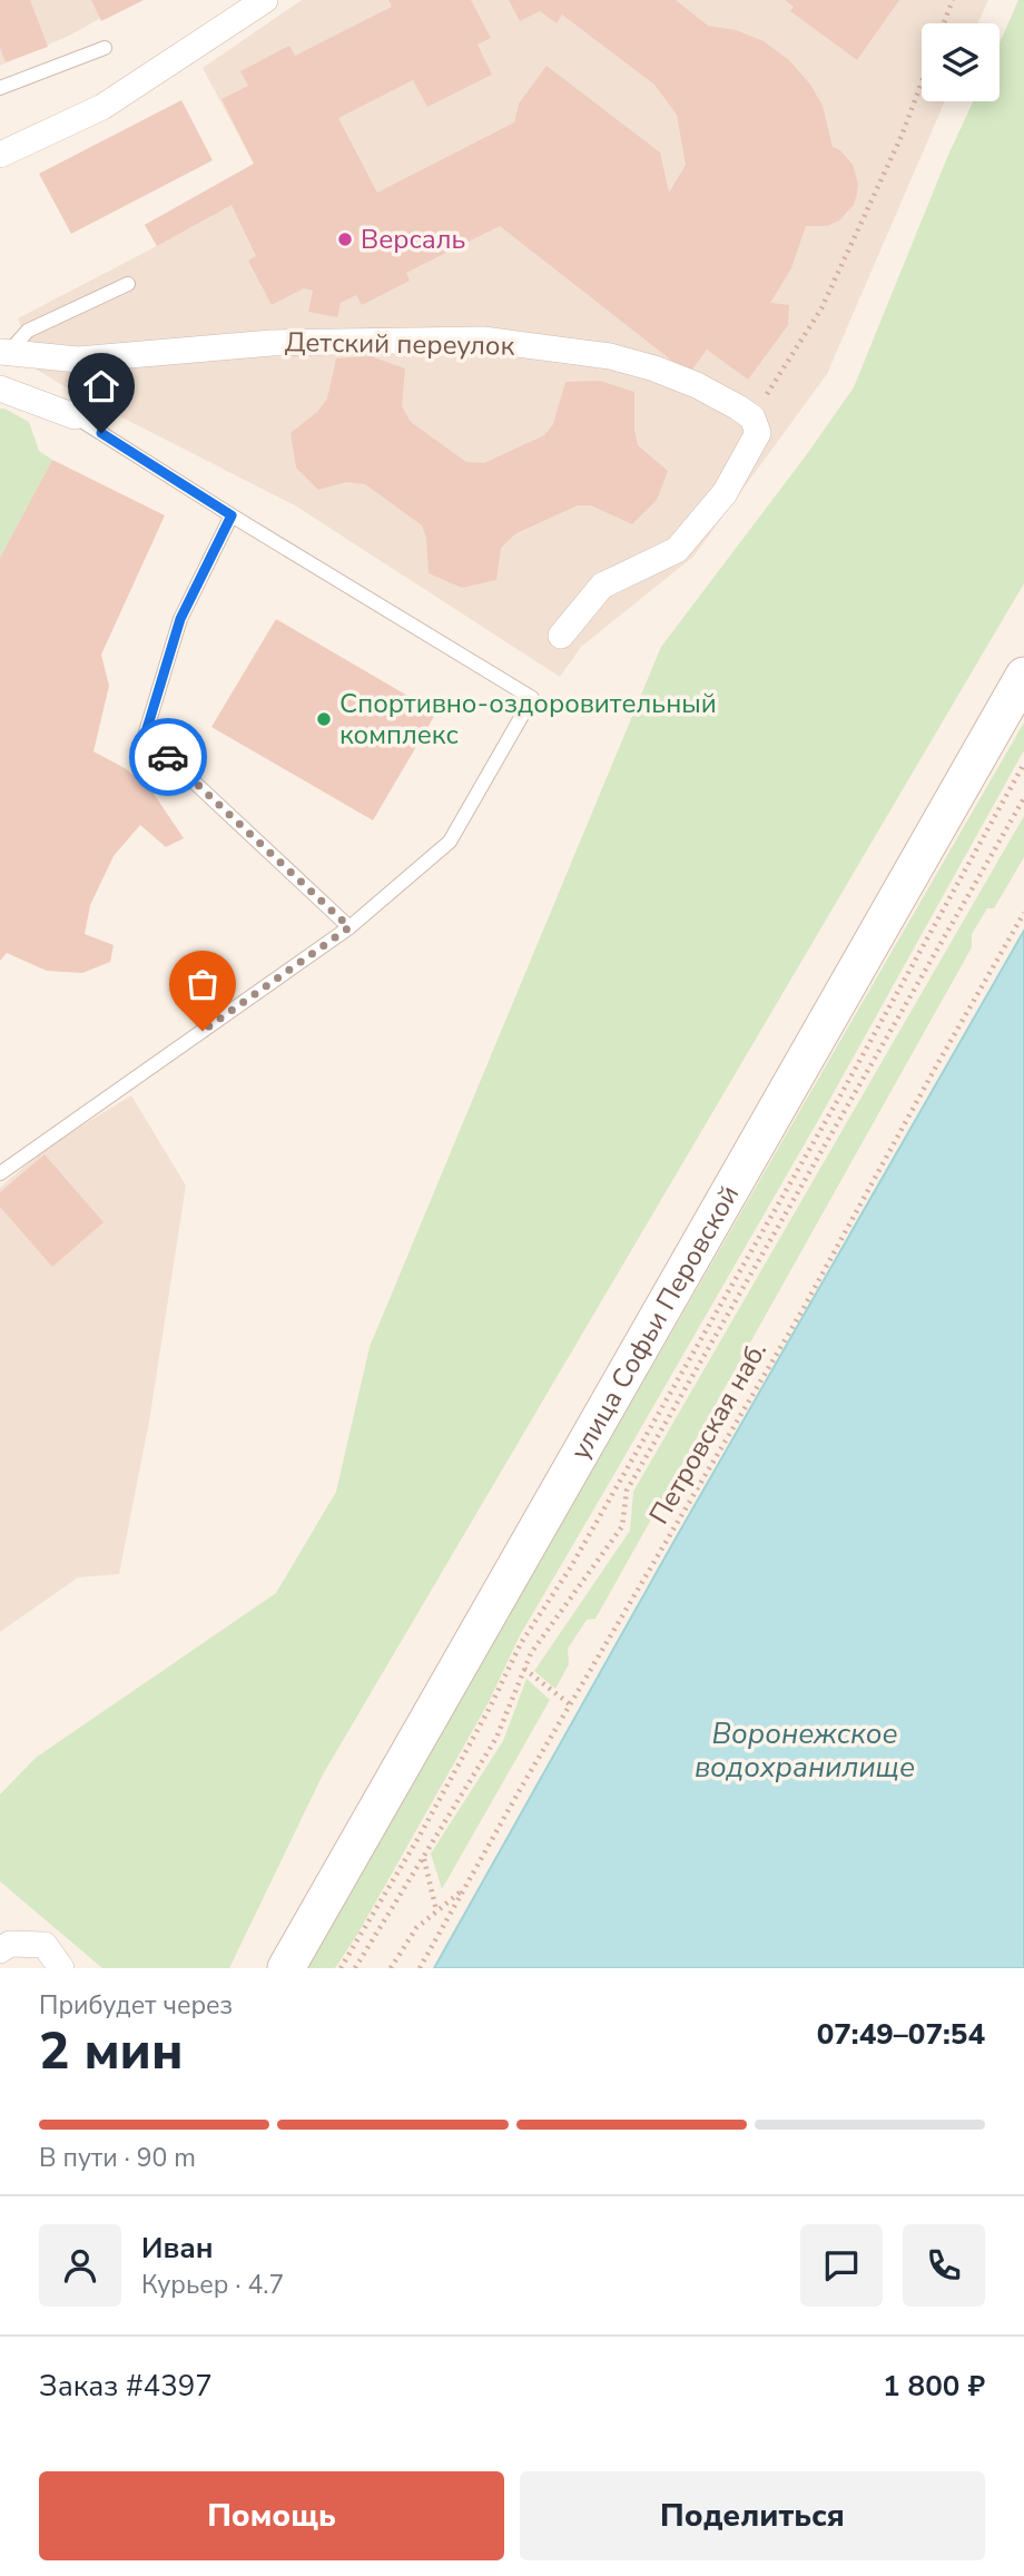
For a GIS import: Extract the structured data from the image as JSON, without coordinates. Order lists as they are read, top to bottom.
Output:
{
  "streets": {
    "main road": ["улица Софьи Перовской"],
    "street": ["Детский переулок"],
    "path": ["Петровская наб."]
  },
  "water": ["Воронежское водохранилище"],
  "places": ["Версаль", "Спортивно-оздоровительный комплекс"],
  "page": {
    "heading": ["2 мин", "Прибудет через", "07:49–07:54"],
    "panel": [
      "Иван",
      "Курьер · 4.7",
      "Заказ #4397",
      "1 800 ₽"
    ],
    "bar": "В пути · 90 m",
    "buttons": ["Помощь", "Поделиться"]
  }
}
